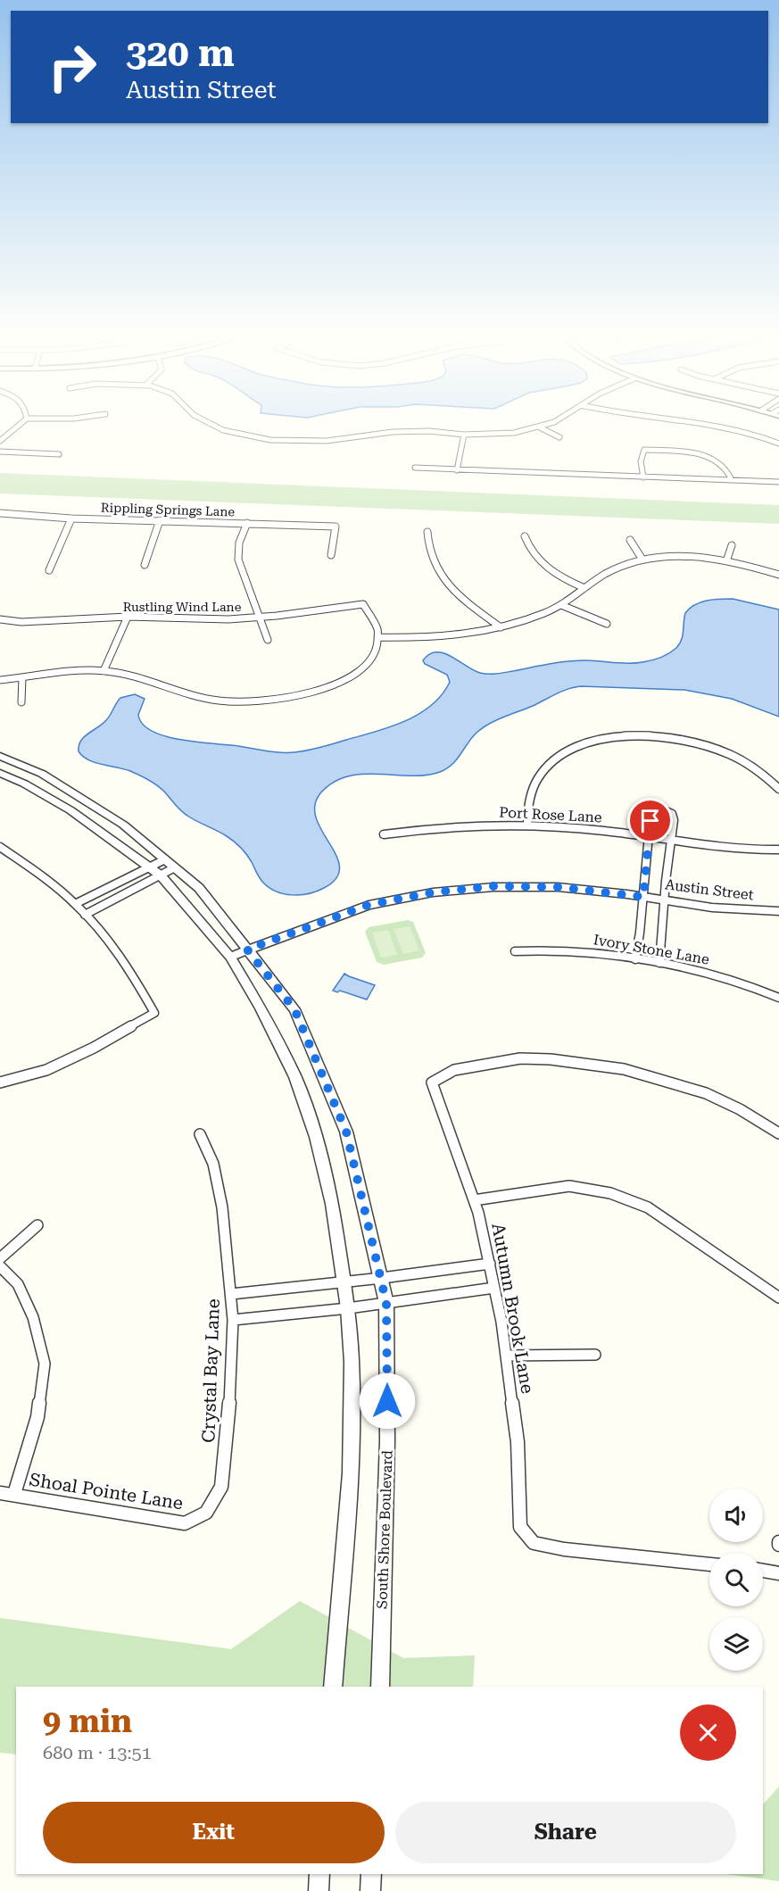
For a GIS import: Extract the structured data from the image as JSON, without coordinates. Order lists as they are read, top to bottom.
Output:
{
  "streets": {
    "street": [
      "Rippling Springs Lane",
      "Rustling Wind Lane",
      "Port Rose Lane",
      "Austin Street",
      "Ivory Stone Lane",
      "Autumn Brook Lane",
      "Crystal Bay Lane",
      "Shoal Pointe Lane",
      "South Shore Boulevard"
    ]
  },
  "crossings": [
    ["Austin Street", "South Shore Boulevard"],
    ["Crystal Bay Lane", "Shoal Pointe Lane"]
  ],
  "page": {
    "turn": ["320 m", "Austin Street"],
    "heading": ["9 min", "680 m · 13:51"],
    "buttons": ["Exit", "Share"]
  }
}
